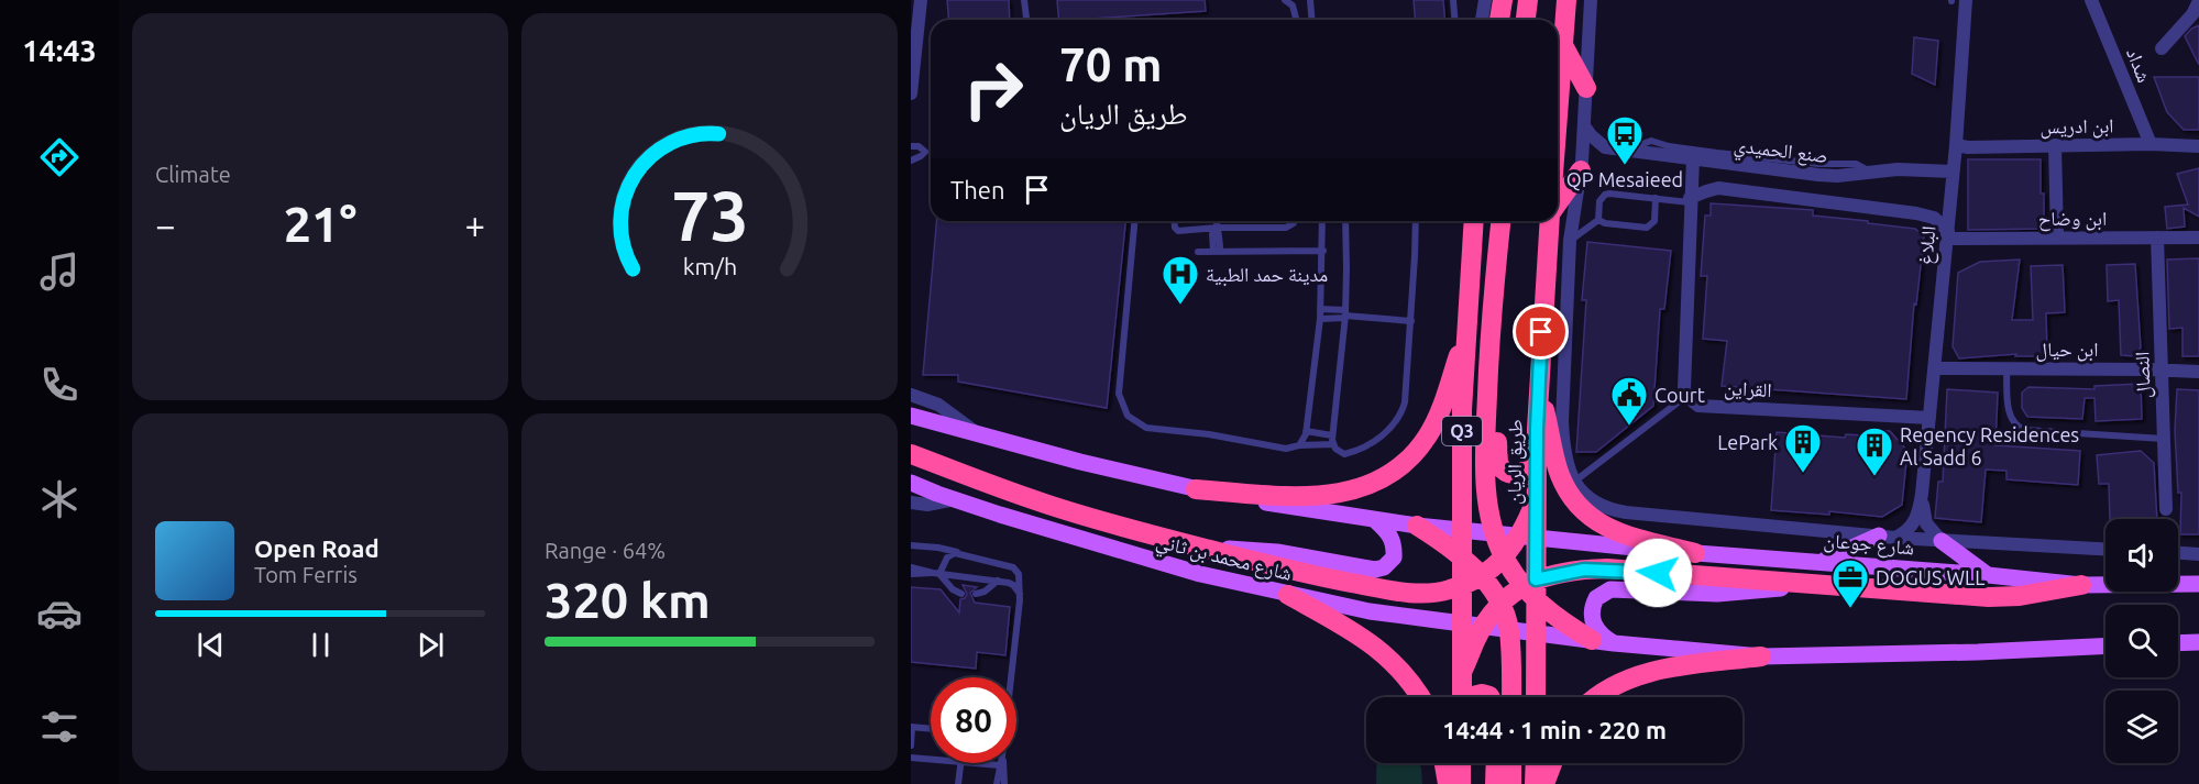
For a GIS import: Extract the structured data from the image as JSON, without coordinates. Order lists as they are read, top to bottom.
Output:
{
  "streets": {
    "highway": ["Q3", "طريق الريان"],
    "main road": ["شارع جوعان", "شارع محمد بن ثاني"],
    "street": [
      "شداد",
      "ابن ادريس",
      "صنع الحميدي",
      "ابن وضاح",
      "البلاغ",
      "ابن حيال",
      "النصال",
      "القراين"
    ]
  },
  "crossings": [
    ["شداد", "ابن ادريس"],
    ["ابن ادريس", "البلاغ"],
    ["صنع الحميدي", "البلاغ"],
    ["ابن وضاح", "البلاغ"],
    ["ابن وضاح", "النصال"],
    ["البلاغ", "ابن حيال"],
    ["البلاغ", "القراين"],
    ["البلاغ", "شارع جوعان"],
    ["ابن حيال", "النصال"],
    ["Q3", "شارع محمد بن ثاني"],
    ["طريق الريان", "شارع جوعان"],
    ["طريق الريان", "شارع محمد بن ثاني"]
  ],
  "places": {
    "bus stop": ["QP Mesaieed"],
    "hospital": ["مدينة حمد الطبية"],
    "public building": ["Court"],
    "building": ["LePark", "Regency Residences Al Sadd 6"],
    "office": ["DOGUS WLL"]
  },
  "page": {
    "tabs": "14:43",
    "tile": [
      "Climate",
      ["Range · 64%", "320 km"]
    ],
    "turn": ["70 m", "طريق الريان"],
    "then": "Then",
    "heat": ["−", "21°", "+"],
    "song": ["Open Road", "Tom Ferris"],
    "limit": "80",
    "trip": "14:44 · 1 min · 220 m",
    "gauge": ["73", "km/h"]
  }
}
